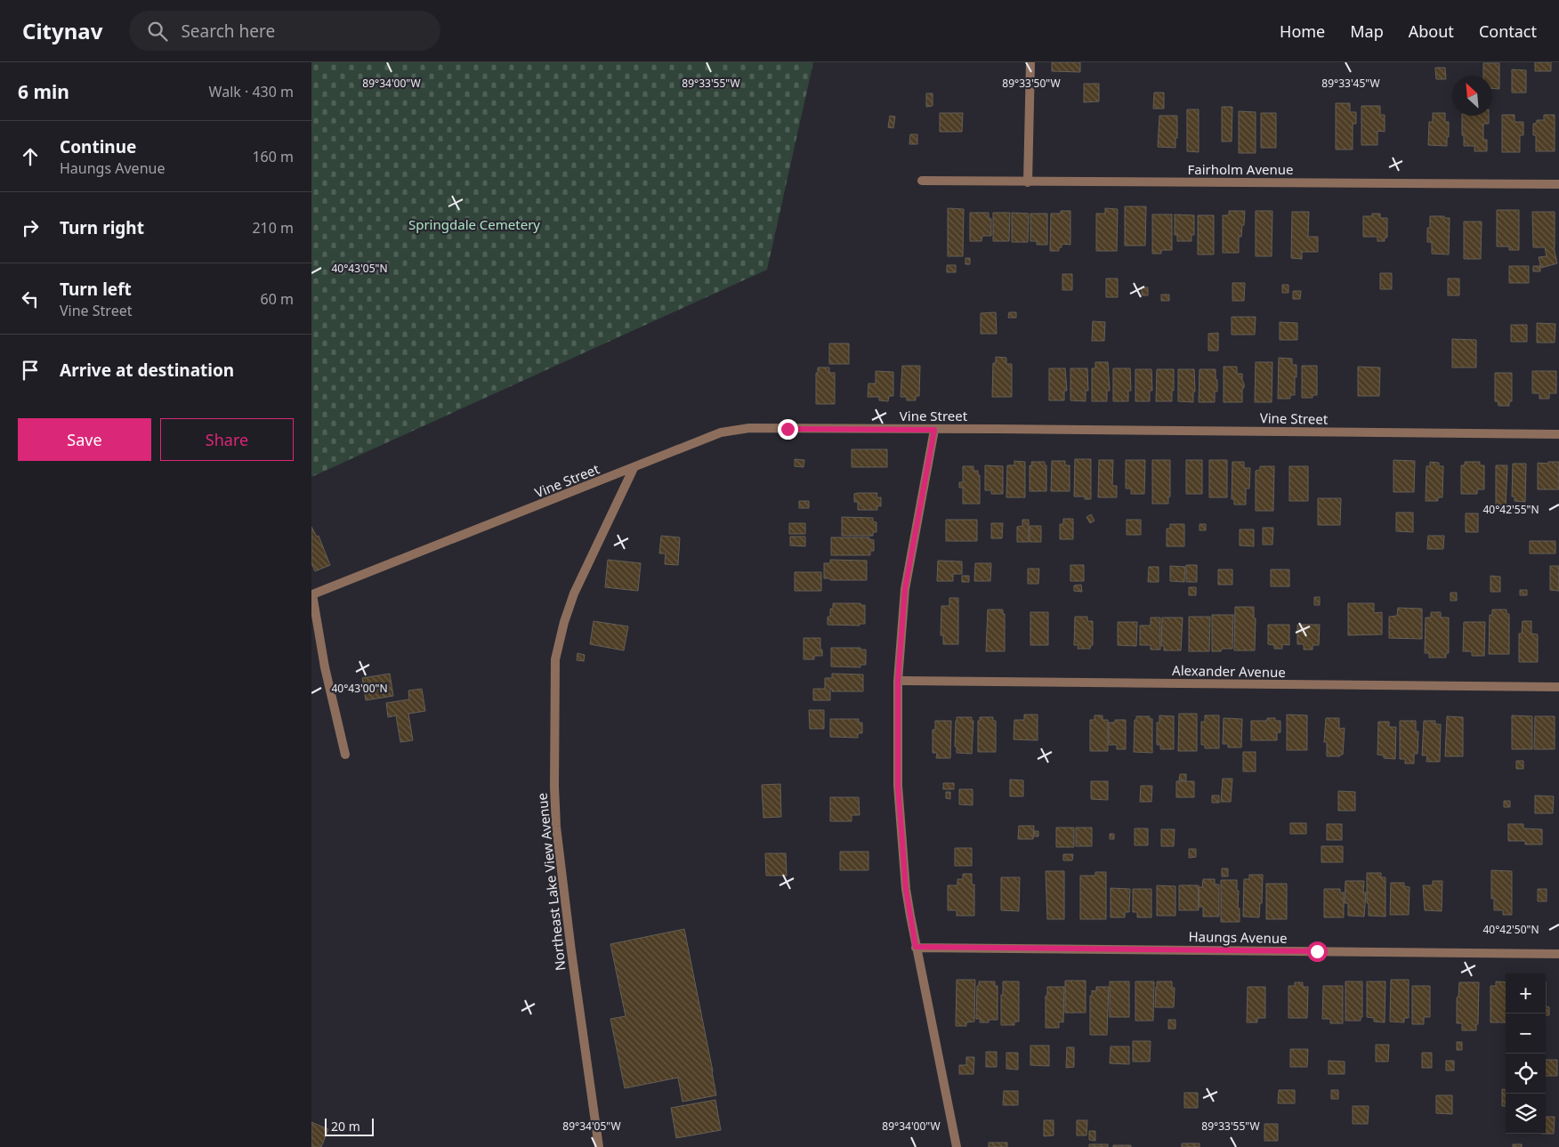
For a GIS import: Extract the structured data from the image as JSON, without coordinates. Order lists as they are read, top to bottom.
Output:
{
  "streets": {
    "street": [
      "Fairholm Avenue",
      "Vine Street",
      "Alexander Avenue",
      "Northeast Lake View Avenue",
      "Haungs Avenue"
    ]
  },
  "crossings": [
    ["Vine Street", "Northeast Lake View Avenue"]
  ],
  "parks": ["Springdale Cemetery"],
  "scale_bar": "20 m",
  "north": "top left",
  "page": {
    "header": "Citynav",
    "search": "Search here",
    "nav": [
      "Home",
      "Map",
      "About",
      "Contact"
    ],
    "heading": ["6 min", "Walk · 430 m"],
    "list": [
      ["Continue", "Haungs Avenue", "160 m"],
      ["Turn right", "210 m"],
      ["Turn left", "Vine Street", "60 m"],
      "Arrive at destination"
    ],
    "buttons": ["Save", "Share"],
    "map_buttons": ["+", "−"],
    "scale": "20 m"
  },
  "coordinates": [
    "89°34'00\"W",
    "89°33'55\"W",
    "89°33'50\"W",
    "89°33'45\"W",
    "40°43'05\"N",
    "40°42'55\"N",
    "40°43'00\"N",
    "40°42'50\"N",
    "89°34'05\"W"
  ]
}
